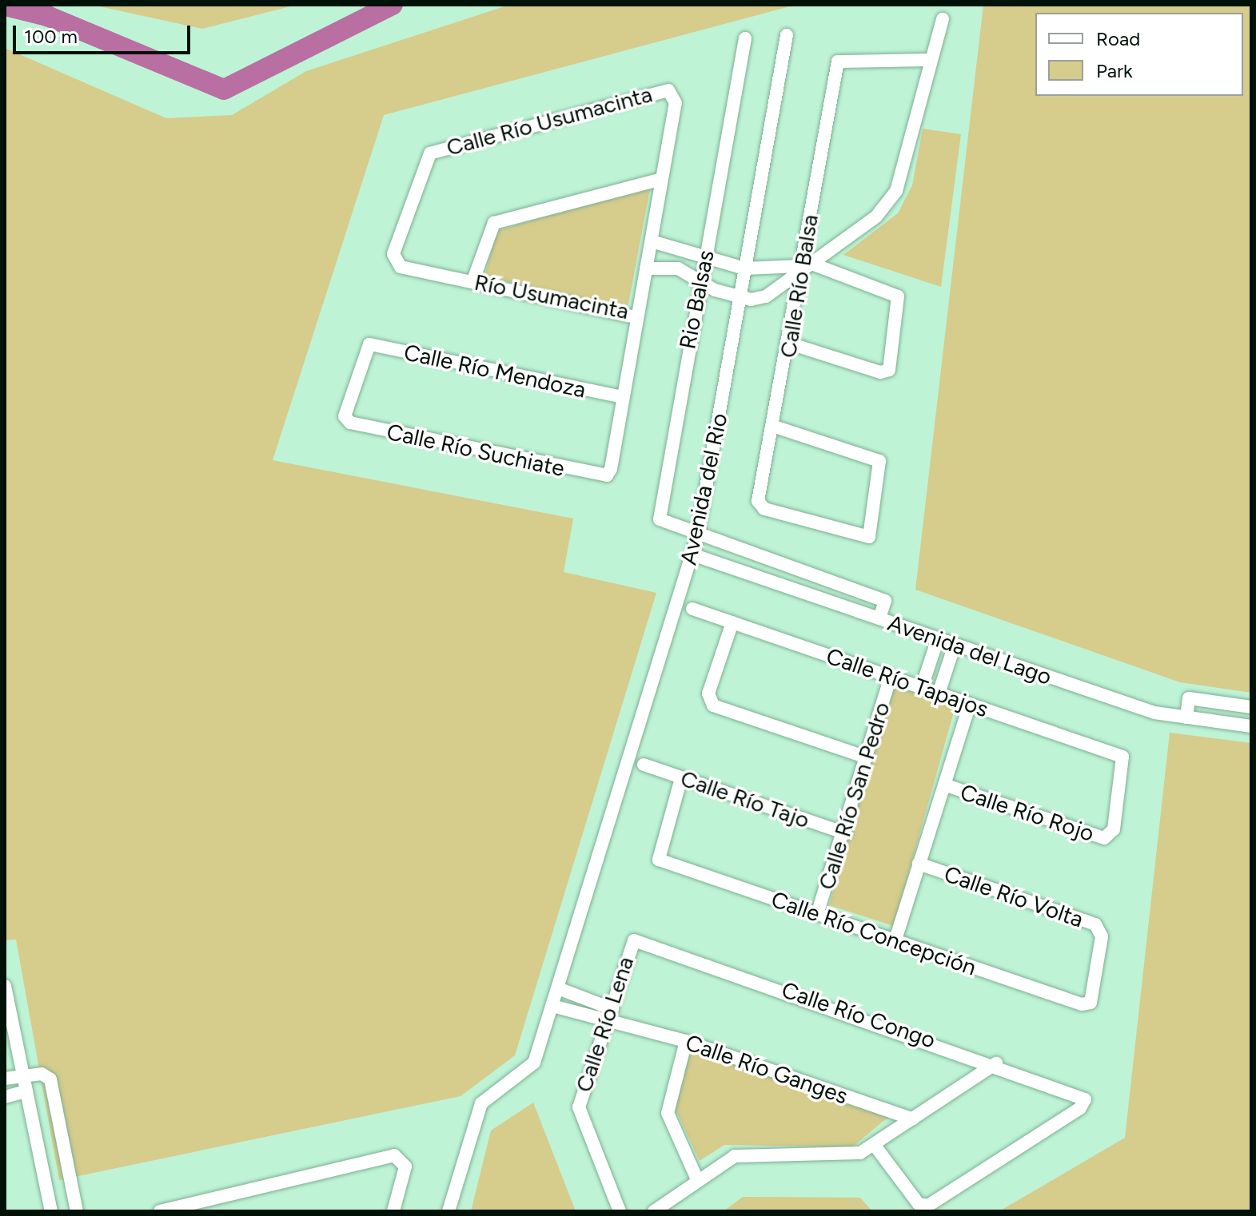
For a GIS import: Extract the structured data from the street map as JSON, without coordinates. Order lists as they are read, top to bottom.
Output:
{
  "streets": {
    "street": [
      "Calle Río Usumacinta",
      "Calle Río Balsa",
      "Río Usumacinta",
      "Rio Balsas",
      "Calle Río Mendoza",
      "Calle Río Suchiate",
      "Avenida del Rio",
      "Avenida del Lago",
      "Calle Río Tapajos",
      "Calle Río San Pedro",
      "Calle Río Tajo",
      "Calle Río Rojo",
      "Calle Río Volta",
      "Calle Río Concepción",
      "Calle Río Congo",
      "Calle Río Lena",
      "Calle Río Ganges"
    ]
  },
  "crossings": [
    ["Calle Río Usumacinta", "Río Usumacinta"],
    ["Rio Balsas", "Avenida del Rio"],
    ["Rio Balsas", "Avenida del Lago"],
    ["Calle Río Mendoza", "Calle Río Suchiate"],
    ["Avenida del Rio", "Avenida del Lago"],
    ["Avenida del Rio", "Calle Río Ganges"],
    ["Calle Río Tapajos", "Calle Río San Pedro"],
    ["Calle Río Tapajos", "Calle Río Rojo"],
    ["Calle Río San Pedro", "Calle Río Tajo"],
    ["Calle Río San Pedro", "Calle Río Concepción"],
    ["Calle Río Tajo", "Calle Río Concepción"],
    ["Calle Río Volta", "Calle Río Concepción"],
    ["Calle Río Congo", "Calle Río Lena"],
    ["Calle Río Lena", "Calle Río Ganges"]
  ],
  "legend": ["Road", "Park"],
  "scale_bar": "100 m"
}
